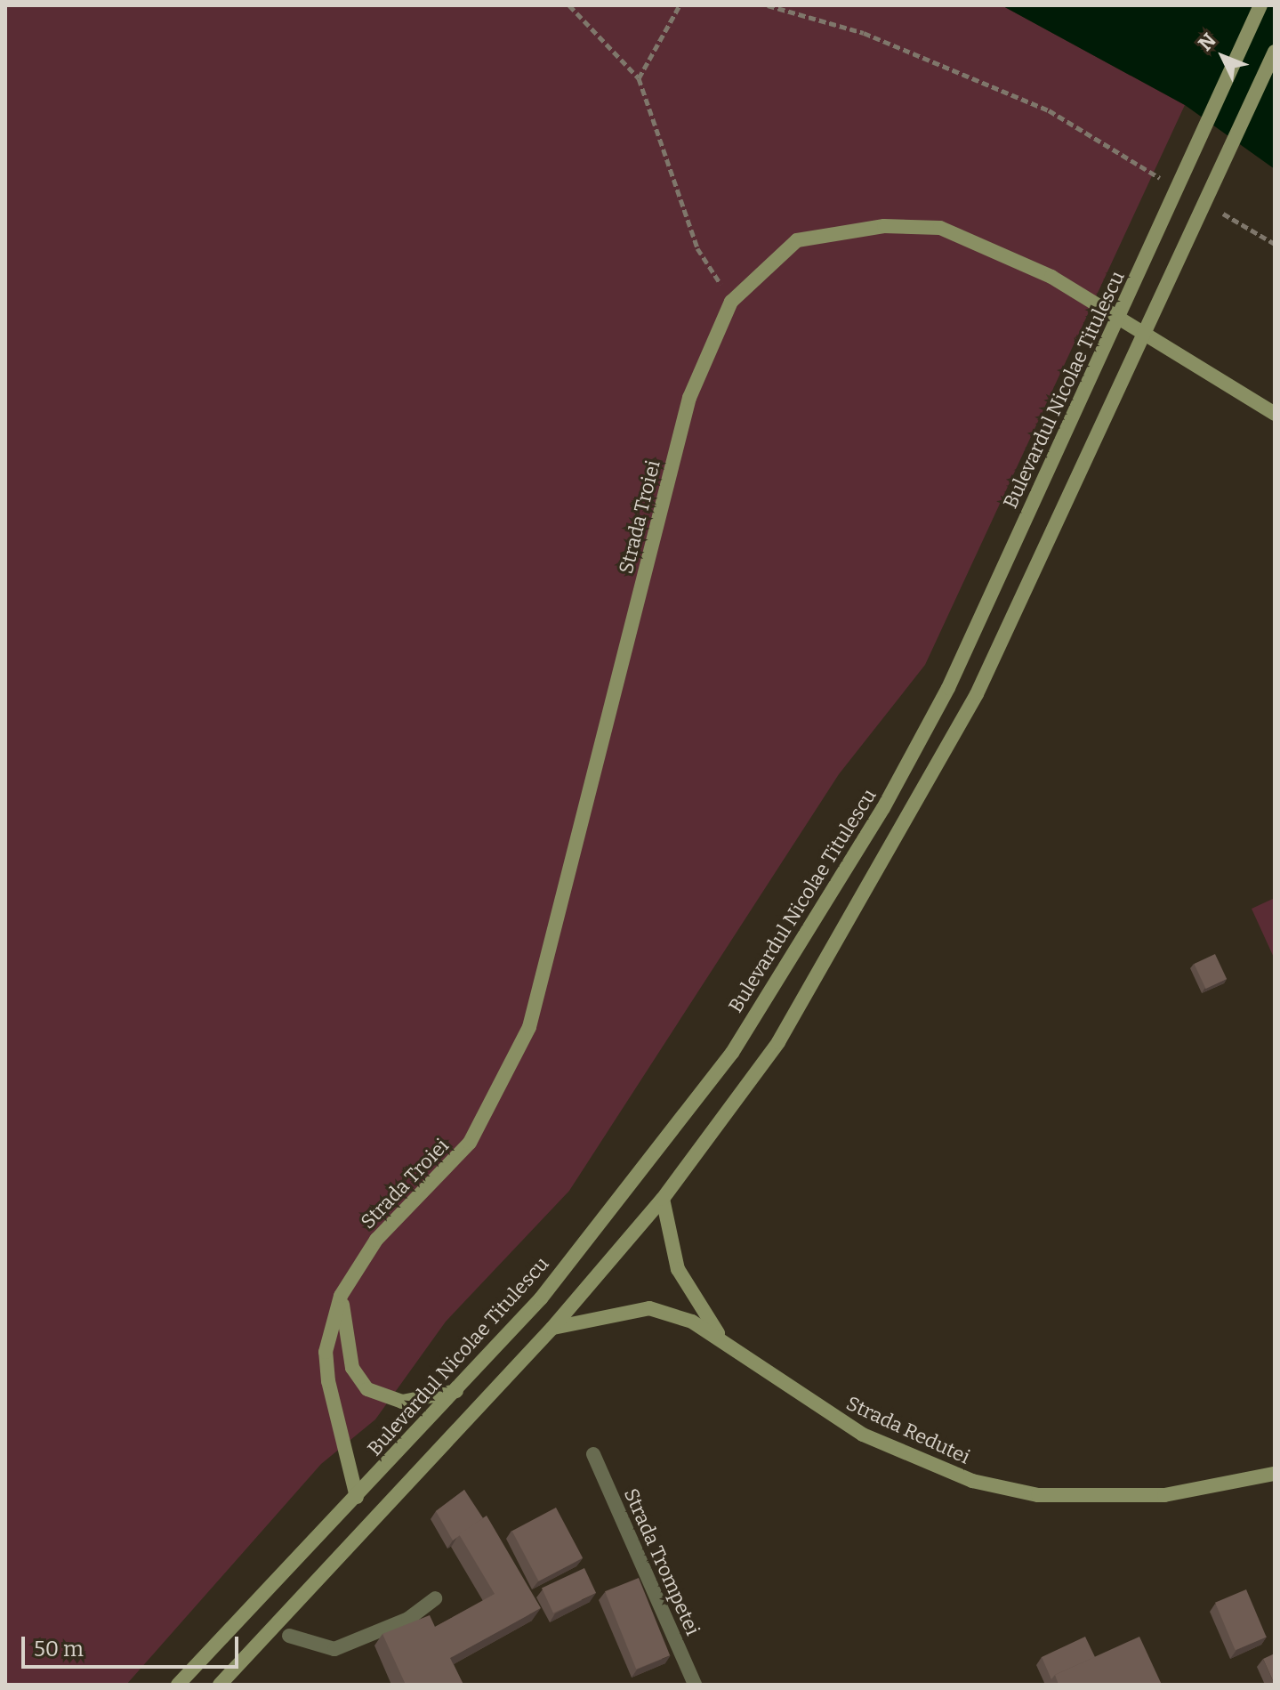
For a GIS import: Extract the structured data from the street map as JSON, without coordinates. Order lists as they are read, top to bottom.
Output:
{
  "streets": {
    "main road": ["Bulevardul Nicolae Titulescu", "Strada Troiei", "Strada Redutei"],
    "street": ["Strada Trompetei"]
  },
  "scale_bar": "50 m",
  "north": "top left"
}
